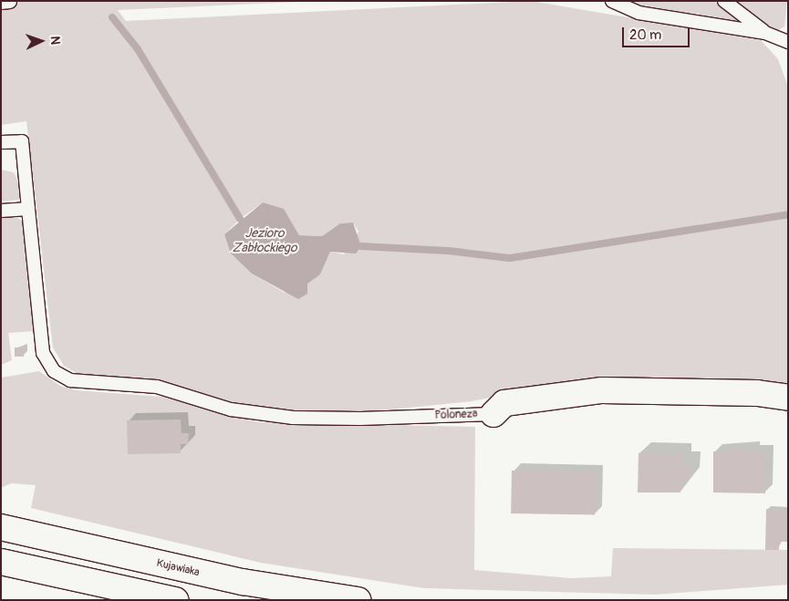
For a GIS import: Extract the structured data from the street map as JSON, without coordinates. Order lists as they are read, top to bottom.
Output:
{
  "streets": {
    "street": ["Poloneza", "Kujawiaka"]
  },
  "water": ["Jezioro Zabłockiego"],
  "scale_bar": "20 m",
  "north": "right"
}
